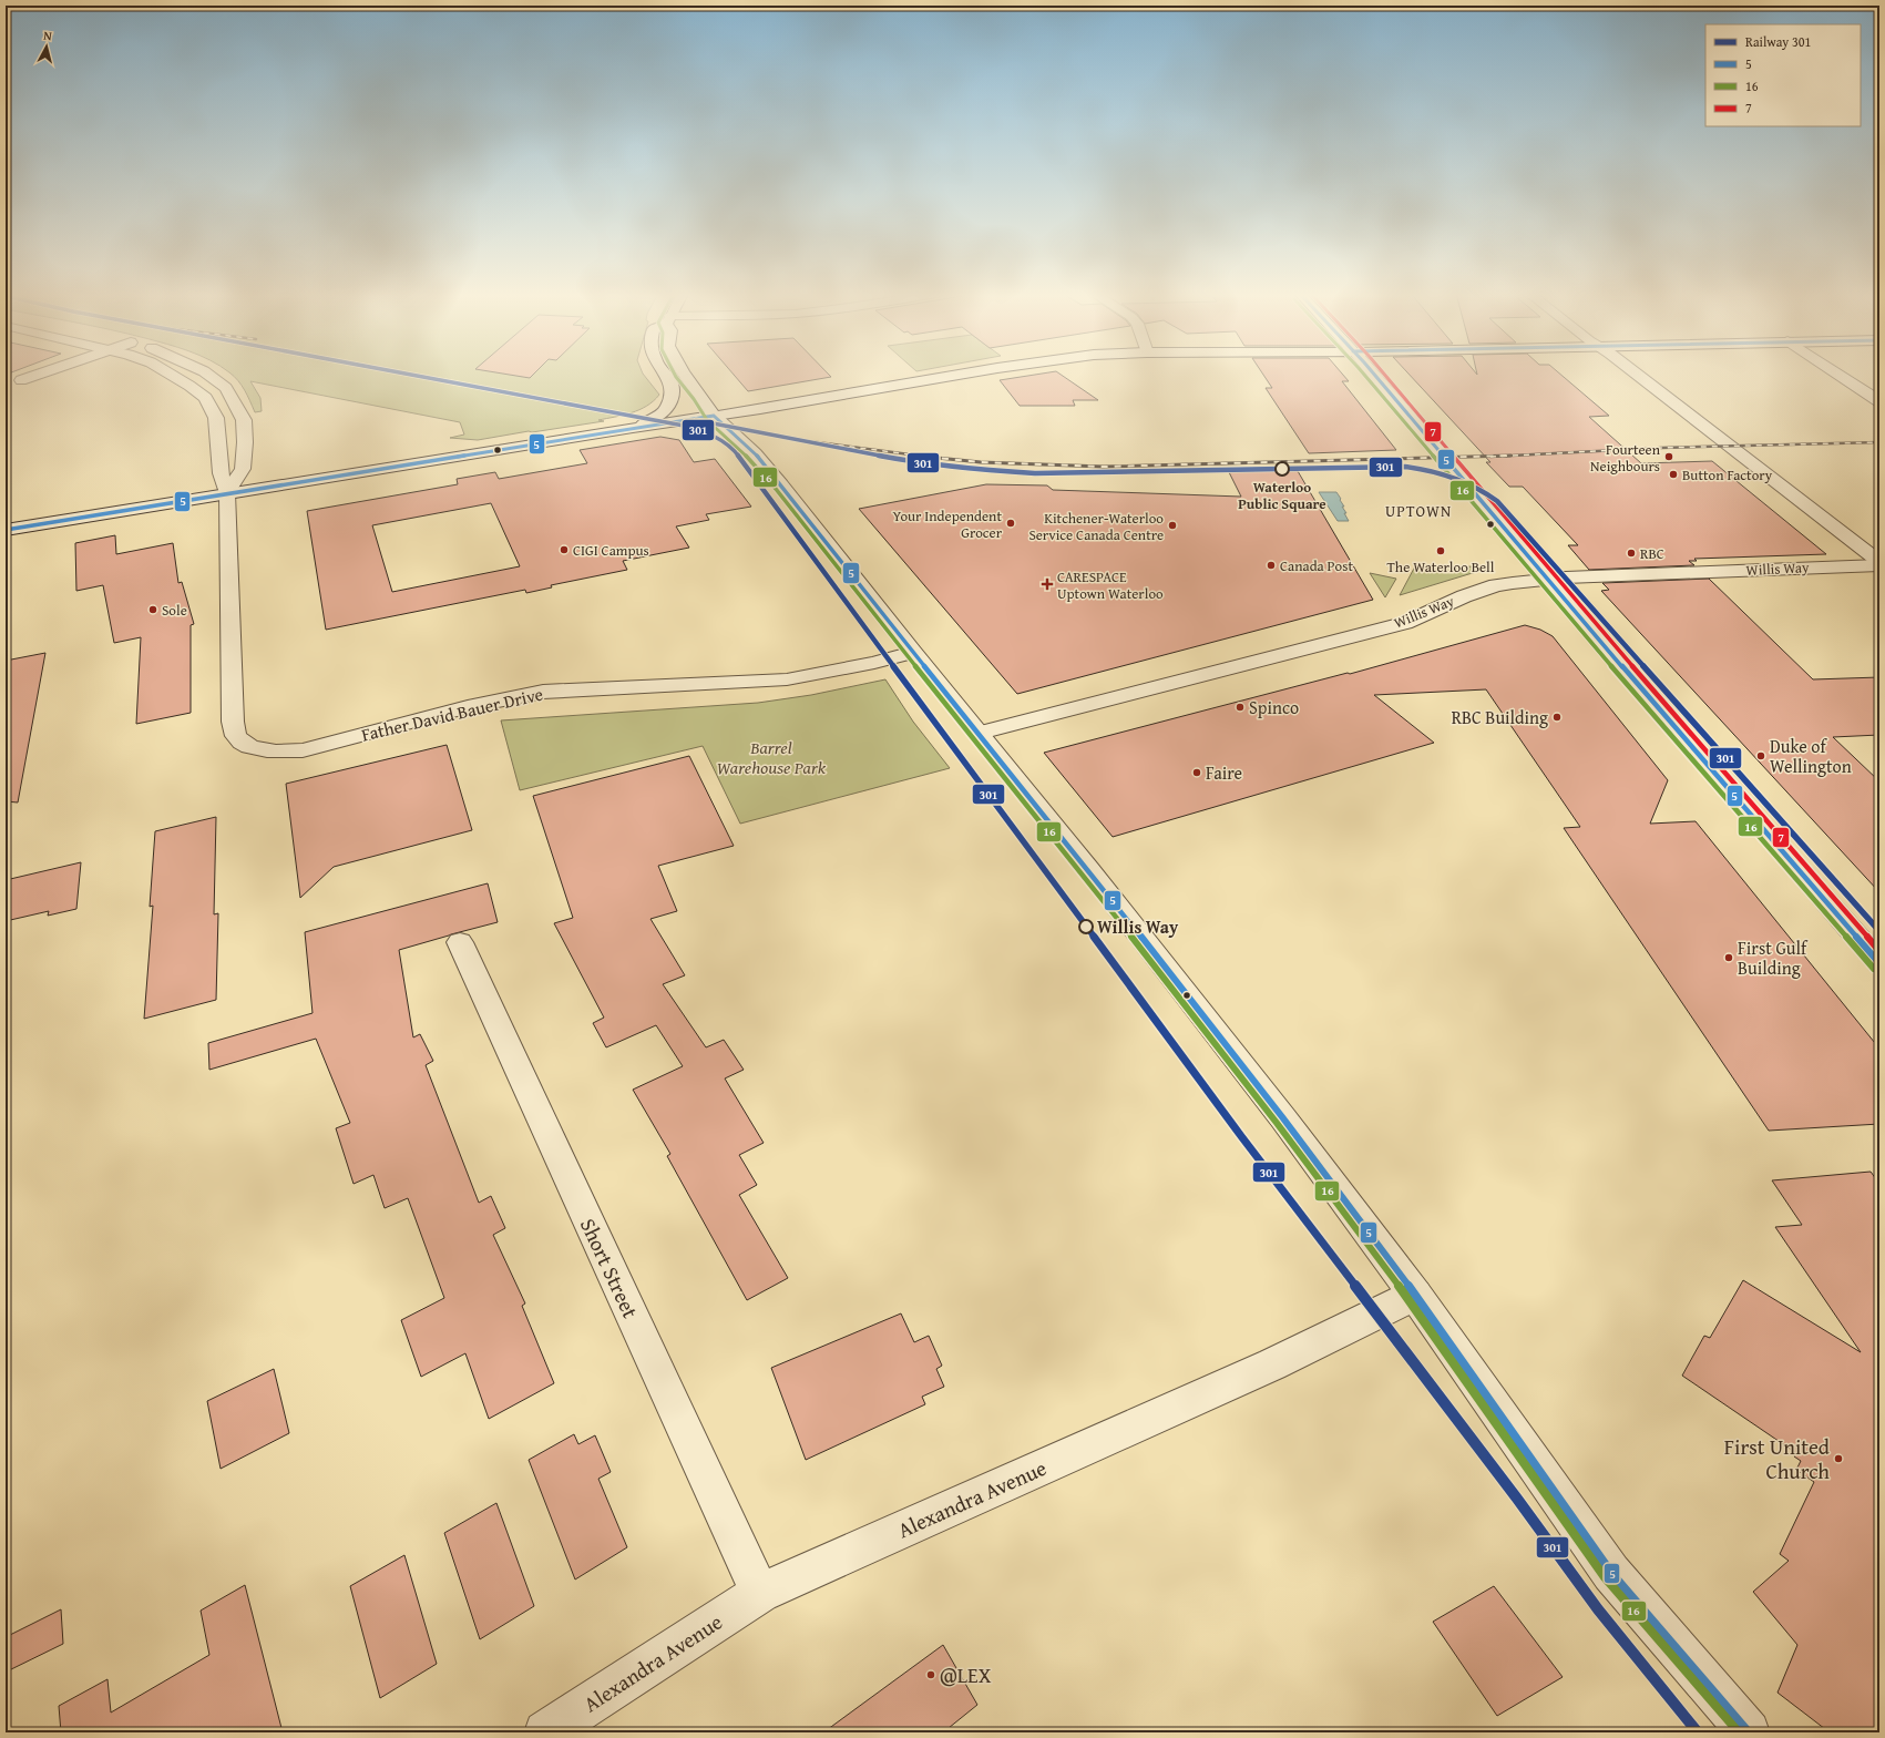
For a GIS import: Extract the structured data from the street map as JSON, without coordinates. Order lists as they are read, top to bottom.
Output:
{
  "streets": {
    "street": [
      "Willis Way",
      "Father David Bauer Drive",
      "Short Street",
      "Alexandra Avenue"
    ]
  },
  "crossings": [
    ["Short Street", "Alexandra Avenue"]
  ],
  "districts": ["UPTOWN"],
  "parks": ["Barrel Warehouse Park"],
  "places": {
    "other": [
      "Fourteen Neighbours",
      "Waterloo Public Square",
      "Button Factory",
      "Your Independent Grocer",
      "Kitchener-Waterloo Service Canada Centre",
      "CIGI Campus",
      "The Waterloo Bell",
      "RBC",
      "Canada Post",
      "Sole",
      "Spinco",
      "RBC Building",
      "Duke of Wellington",
      "Faire",
      "Willis Way",
      "First Gulf Building",
      "First United Church",
      "@LEX"
    ],
    "health": ["CARESPACE Uptown Waterloo"]
  },
  "lines": [
    "rail line 301",
    "transit line 5",
    "transit line 16",
    "transit line 7"
  ],
  "legend": [
    "Railway 301",
    "5",
    "16",
    "7"
  ],
  "north": "top"
}
